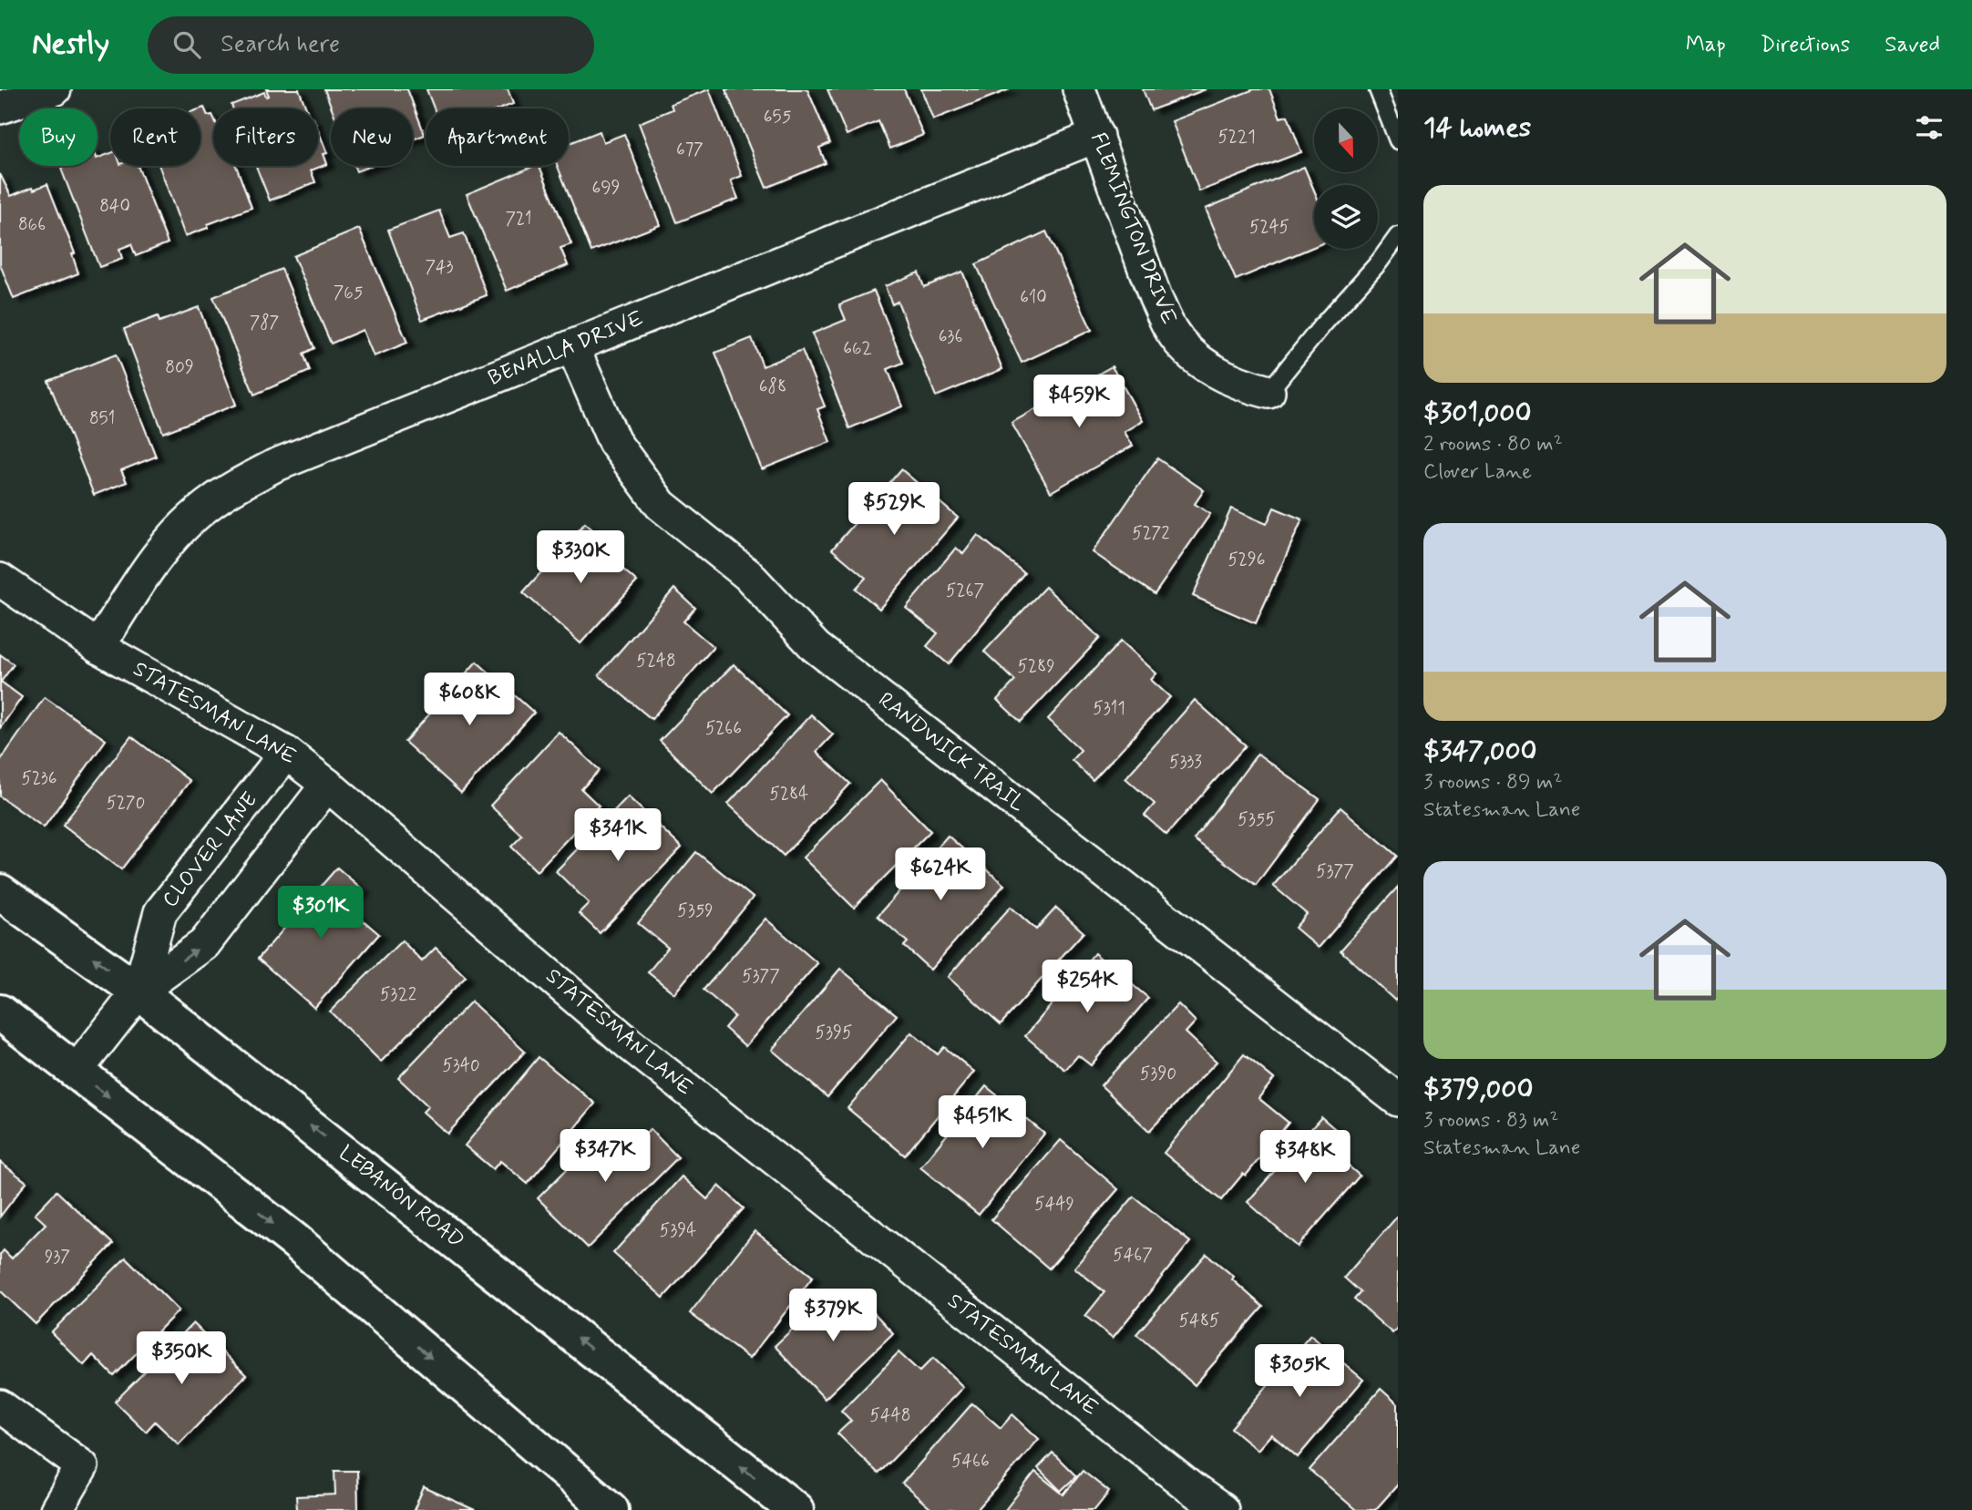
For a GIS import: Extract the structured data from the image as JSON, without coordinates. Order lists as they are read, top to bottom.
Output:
{
  "streets": {
    "main road": ["LEBANON ROAD"],
    "street": [
      "FLEMINGTON DRIVE",
      "BENALLA DRIVE",
      "STATESMAN LANE",
      "RANDWICK TRAIL",
      "CLOVER LANE"
    ]
  },
  "crossings": [
    ["FLEMINGTON DRIVE", "BENALLA DRIVE"],
    ["BENALLA DRIVE", "STATESMAN LANE"],
    ["BENALLA DRIVE", "RANDWICK TRAIL"],
    ["STATESMAN LANE", "CLOVER LANE"],
    ["CLOVER LANE", "LEBANON ROAD"]
  ],
  "house_numbers": [
    "655",
    "5221",
    "677",
    "699",
    "840",
    "721",
    "866",
    "5245",
    "743",
    "765",
    "610",
    "787",
    "636",
    "662",
    "809",
    "688",
    "851",
    "5272",
    "5296",
    "5267",
    "5248",
    "5289",
    "5311",
    "5266",
    "5333",
    "5236",
    "5284",
    "5270",
    "5355",
    "5377",
    "5359",
    "5377",
    "5322",
    "5395",
    "5340",
    "5390",
    "5449",
    "5394",
    "5467",
    "937",
    "5485",
    "5448",
    "5466"
  ],
  "north": "bottom",
  "page": {
    "header": "Nestly",
    "search": "Search here",
    "nav": ["Map", "Directions", "Saved"],
    "heading": "14 homes",
    "chip": [
      "Buy",
      "Rent",
      "Filters",
      "New",
      "Apartment"
    ],
    "list": [
      {
        "name": "$301,000",
        "note": "2 rooms · 80 m² · Clover Lane"
      },
      {
        "name": "$347,000",
        "note": "3 rooms · 89 m² · Statesman Lane"
      },
      {
        "name": "$379,000",
        "note": "3 rooms · 83 m² · Statesman Lane"
      }
    ],
    "price": [
      "$459K",
      "$529K",
      "$330K",
      "$608K",
      "$341K",
      "$624K",
      "$301K",
      "$254K",
      "$451K",
      "$347K",
      "$348K",
      "$379K",
      "$350K",
      "$305K"
    ]
  }
}
